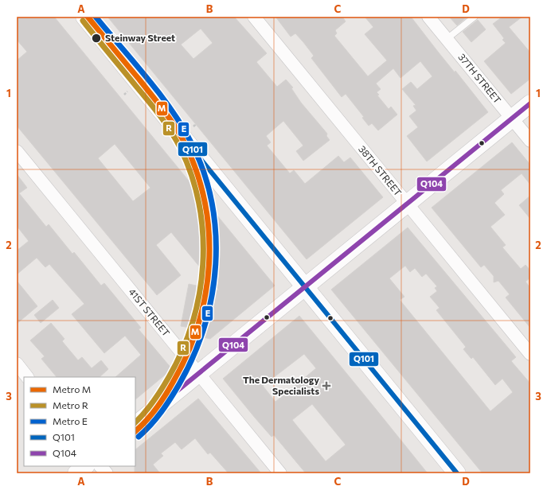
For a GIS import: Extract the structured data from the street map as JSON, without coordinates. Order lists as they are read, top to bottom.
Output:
{
  "streets": {
    "street": ["37TH STREET", "38TH STREET", "41ST STREET"]
  },
  "places": {
    "other": ["Steinway Street"],
    "health": ["The Dermatology Specialists"]
  },
  "lines": [
    "metro line M",
    "metro line E",
    "transit line Q101",
    "metro line R",
    "transit line Q104"
  ],
  "legend": [
    "Metro M",
    "Metro R",
    "Metro E",
    "Q101",
    "Q104"
  ],
  "grid": {
    "columns": [
      "A",
      "B",
      "C",
      "D"
    ],
    "rows": ["1", "2", "3"]
  }
}
